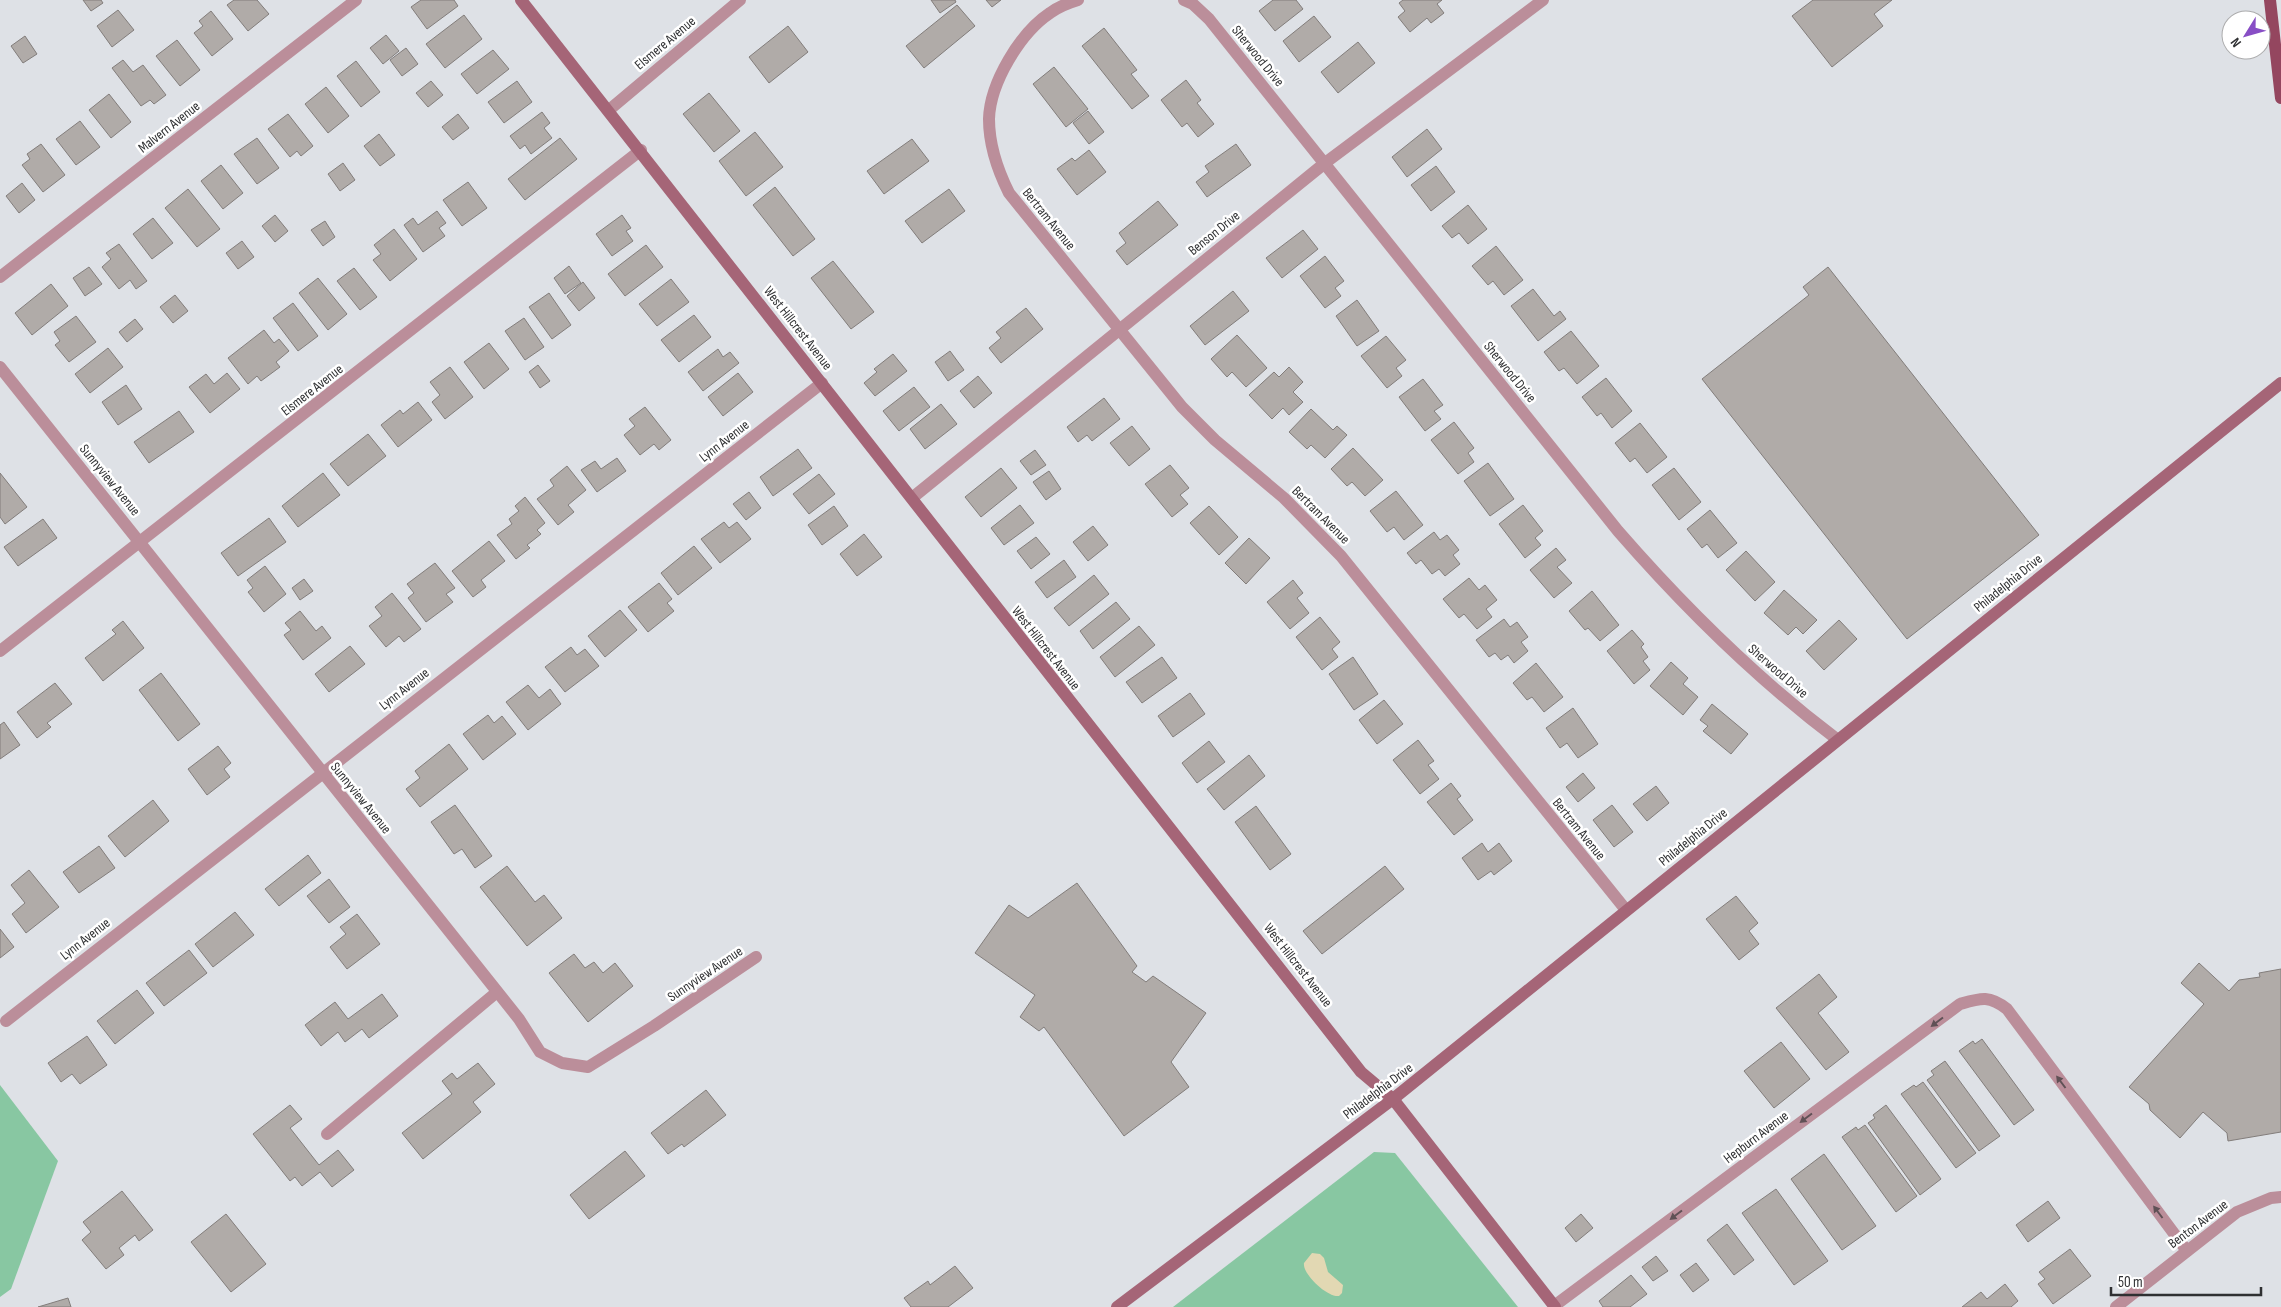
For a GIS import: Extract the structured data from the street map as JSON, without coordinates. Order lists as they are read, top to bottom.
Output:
{
  "streets": {
    "street": [
      "Elsmere Avenue",
      "Sherwood Drive",
      "Malvern Avenue",
      "Bertram Avenue",
      "Benson Drive",
      "West Hillcrest Avenue",
      "Lynn Avenue",
      "Sunnyview Avenue",
      "Philadelphia Drive",
      "Hepburn Avenue",
      "Benton Avenue"
    ]
  },
  "crossings": [
    ["Elsmere Avenue", "West Hillcrest Avenue"],
    ["Elsmere Avenue", "Sunnyview Avenue"],
    ["Sherwood Drive", "Benson Drive"],
    ["Sherwood Drive", "Philadelphia Drive"],
    ["Bertram Avenue", "Benson Drive"],
    ["Bertram Avenue", "Philadelphia Drive"],
    ["Benson Drive", "West Hillcrest Avenue"],
    ["West Hillcrest Avenue", "Lynn Avenue"],
    ["West Hillcrest Avenue", "Philadelphia Drive"],
    ["West Hillcrest Avenue", "Hepburn Avenue"],
    ["Lynn Avenue", "Sunnyview Avenue"],
    ["Hepburn Avenue", "Benton Avenue"]
  ],
  "scale_bar": "50 m",
  "north": "bottom left"
}
